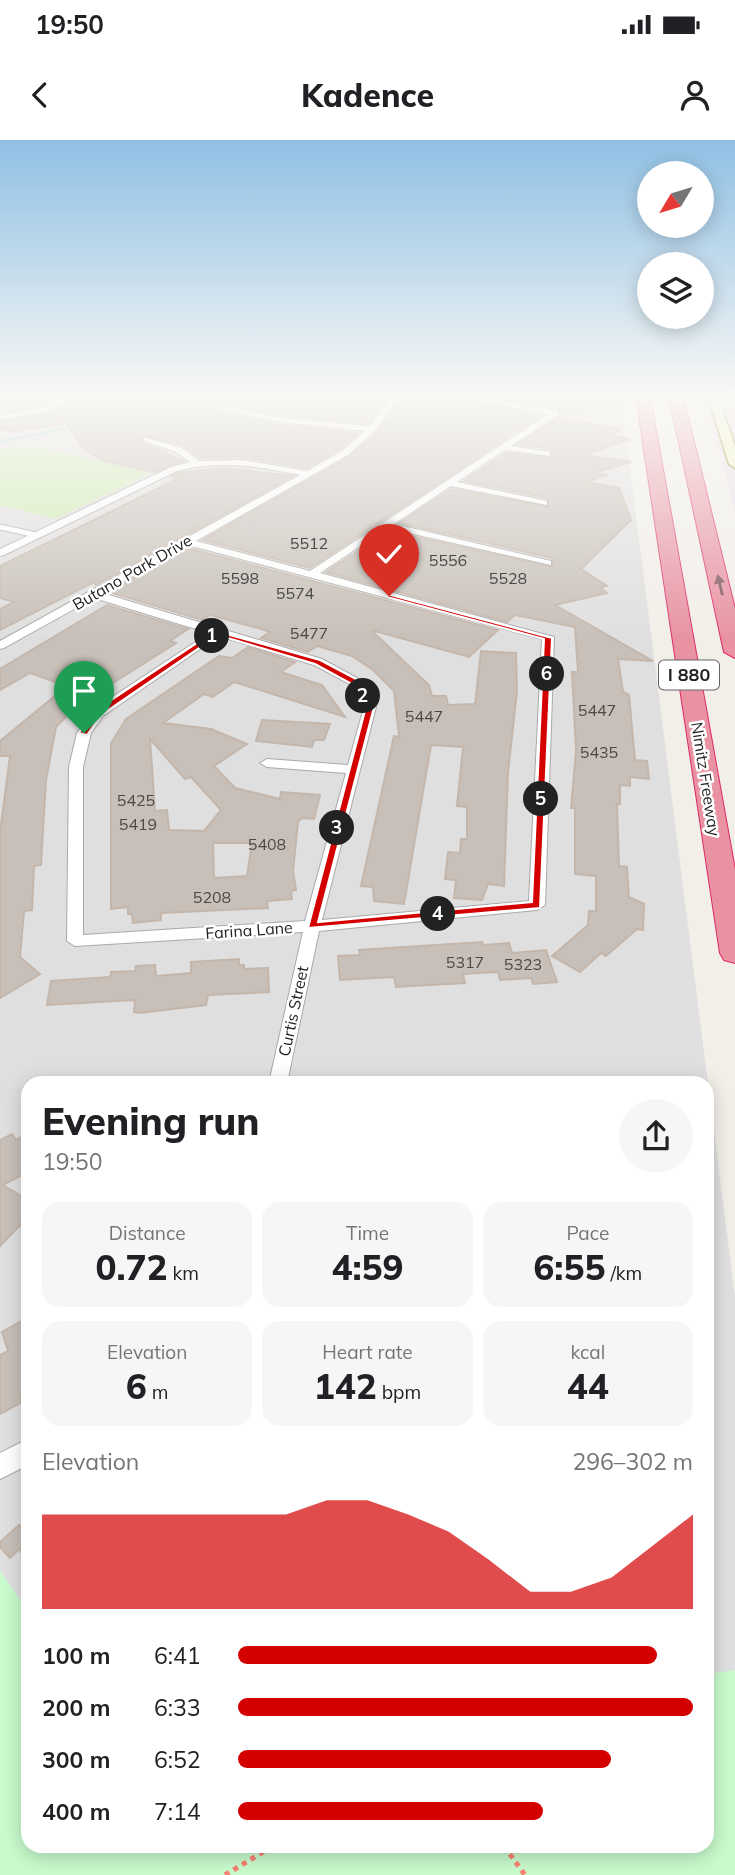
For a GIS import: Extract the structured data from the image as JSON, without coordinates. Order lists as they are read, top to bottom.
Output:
{
  "streets": {
    "highway": ["I 880", "Nimitz Freeway"],
    "street": ["Butano Park Drive", "Farina Lane", "Curtis Street"]
  },
  "crossings": [
    ["Butano Park Drive", "Farina Lane"],
    ["Butano Park Drive", "Curtis Street"],
    ["Farina Lane", "Curtis Street"]
  ],
  "house_numbers": [
    "5512",
    "5556",
    "5598",
    "5528",
    "5574",
    "5477",
    "5447",
    "5447",
    "5435",
    "5425",
    "5419",
    "5408",
    "5208",
    "5317",
    "5323"
  ],
  "north": "bottom left",
  "page": {
    "status": "19:50",
    "header": "Kadence",
    "pins": [
      "1",
      "6",
      "2",
      "5",
      "3",
      "4"
    ],
    "heading": ["Evening run", "19:50"],
    "stats": [
      ["Distance", "0.72 km"],
      ["Time", "4:59"],
      ["Pace", "6:55 /km"],
      ["Elevation", "6 m"],
      ["Heart rate", "142 bpm"],
      ["kcal", "44"]
    ],
    "chart": ["Elevation", "296–302 m"],
    "list": [
      {
        "name": "100 m",
        "note": "6:41"
      },
      {
        "name": "200 m",
        "note": "6:33"
      },
      {
        "name": "300 m",
        "note": "6:52"
      },
      {
        "name": "400 m",
        "note": "7:14"
      }
    ]
  }
}
